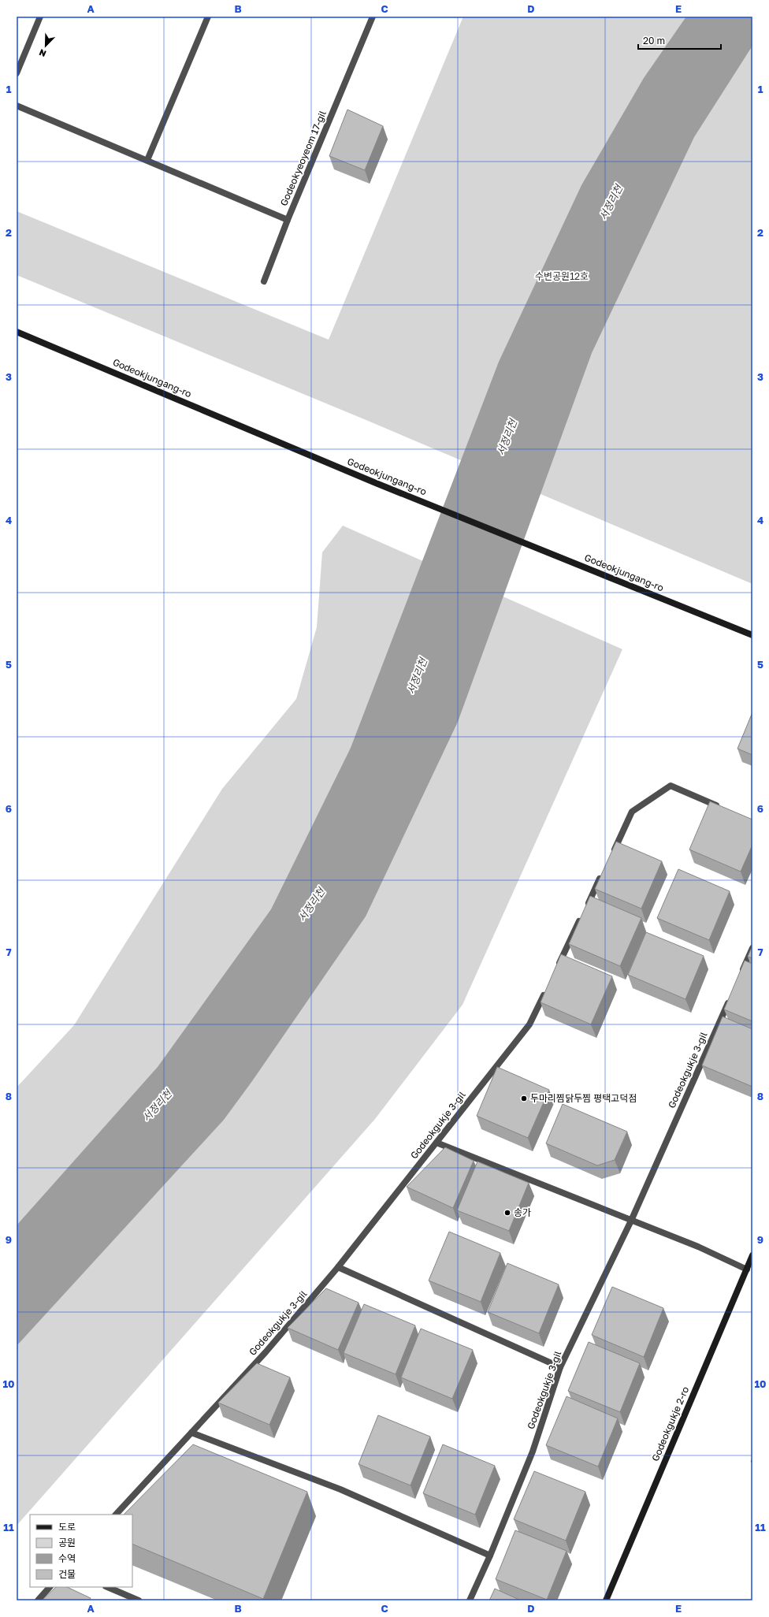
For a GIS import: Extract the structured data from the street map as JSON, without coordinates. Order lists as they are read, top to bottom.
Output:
{
  "streets": {
    "street": [
      "Godeokyeoyeom 17-gil",
      "Godeokjungang-ro",
      "Godeokgukje 3-gil",
      "Godeokgukje 2-ro"
    ]
  },
  "water": ["서정리천"],
  "parks": ["수변공원12호"],
  "places": ["두마리찜닭두찜 평택고덕점", "송가"],
  "legend": [
    "도로",
    "공원",
    "수역",
    "건물"
  ],
  "scale_bar": "20 m",
  "north": "bottom left",
  "grid": {
    "columns": [
      "A",
      "B",
      "C",
      "D",
      "E"
    ],
    "rows": [
      "1",
      "2",
      "3",
      "4",
      "5",
      "6",
      "7",
      "8",
      "9",
      "10",
      "11"
    ]
  }
}
